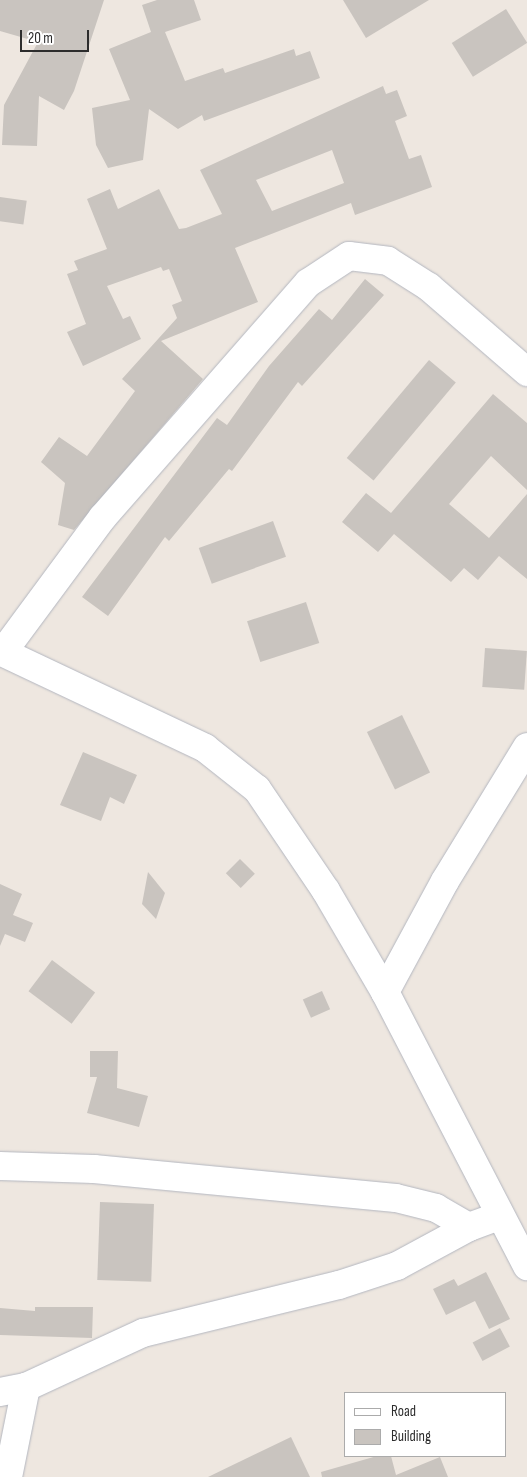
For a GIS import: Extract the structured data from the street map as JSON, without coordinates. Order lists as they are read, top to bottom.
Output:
{
  "legend": ["Road", "Building"],
  "scale_bar": "20 m"
}
